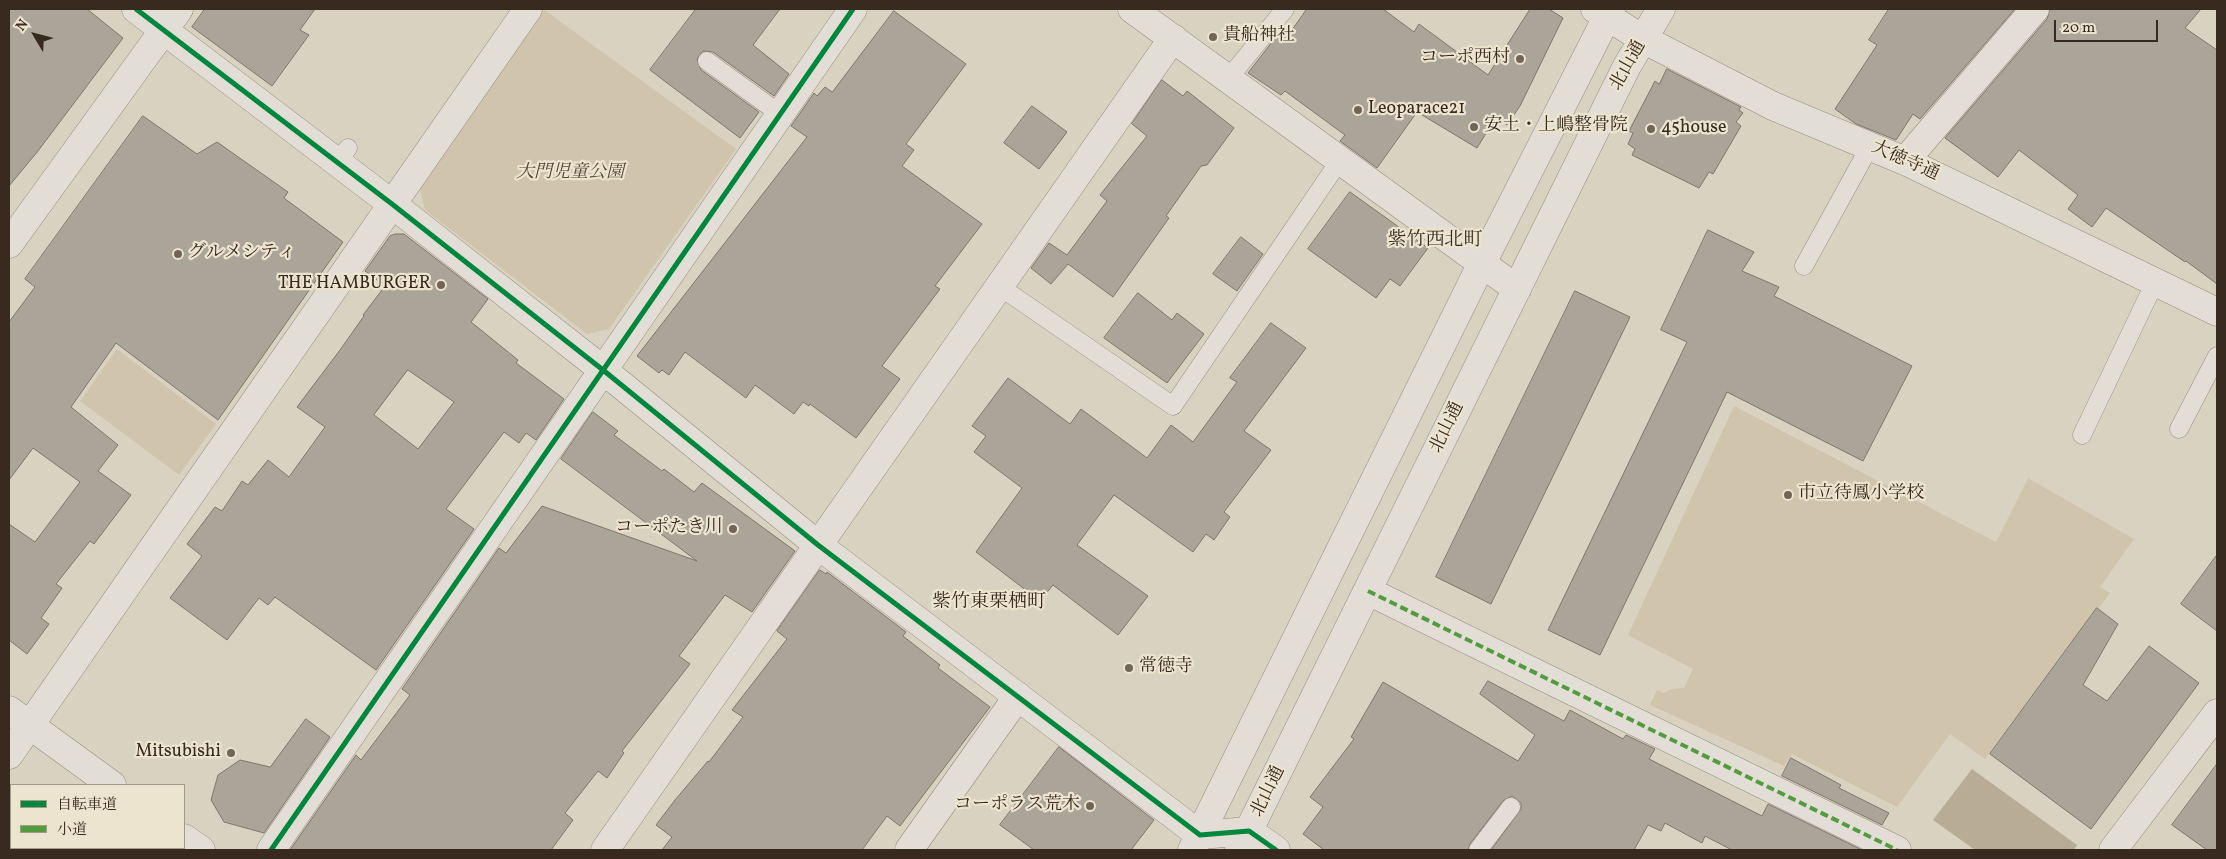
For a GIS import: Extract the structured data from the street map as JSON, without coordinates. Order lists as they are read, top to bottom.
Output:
{
  "streets": {
    "street": ["北山通", "大徳寺通"]
  },
  "crossings": [
    ["北山通", "大徳寺通"]
  ],
  "districts": ["紫竹西北町", "紫竹東栗栖町"],
  "parks": ["大門児童公園"],
  "places": [
    "貴船神社",
    "コーポ西村",
    "Leoparace21",
    "安土・上嶋整骨院",
    "45house",
    "グルメシティ",
    "THE HAMBURGER",
    "市立待鳳小学校",
    "コーポたき川",
    "常徳寺",
    "Mitsubishi",
    "コーポラス荒木"
  ],
  "legend": ["自転車道", "小道"],
  "scale_bar": "20 m",
  "north": "top left"
}
